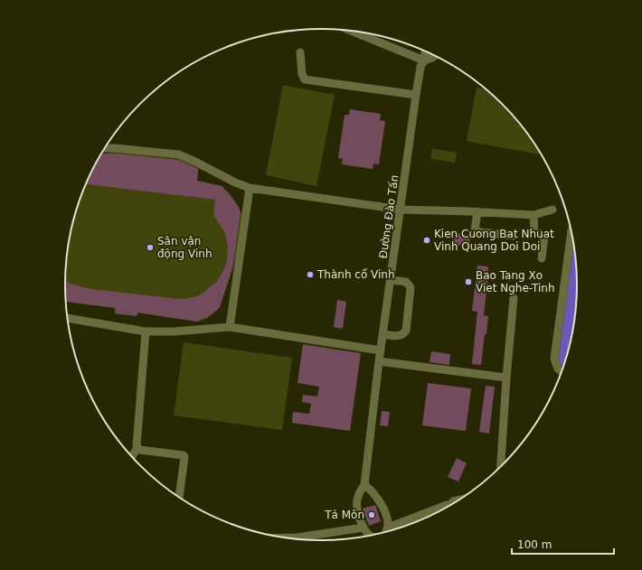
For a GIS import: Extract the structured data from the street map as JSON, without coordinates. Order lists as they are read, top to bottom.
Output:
{
  "streets": {
    "street": ["Đường Đào Tấn"]
  },
  "places": [
    "Kien Cuong Bat Nhuat Vinh Quang Doi Doi",
    "Sân vận động Vinh",
    "Thành cổ Vinh",
    "Bao Tang Xo Viet Nghe-Tinh",
    "Tả Môn"
  ],
  "scale_bar": "100 m"
}
